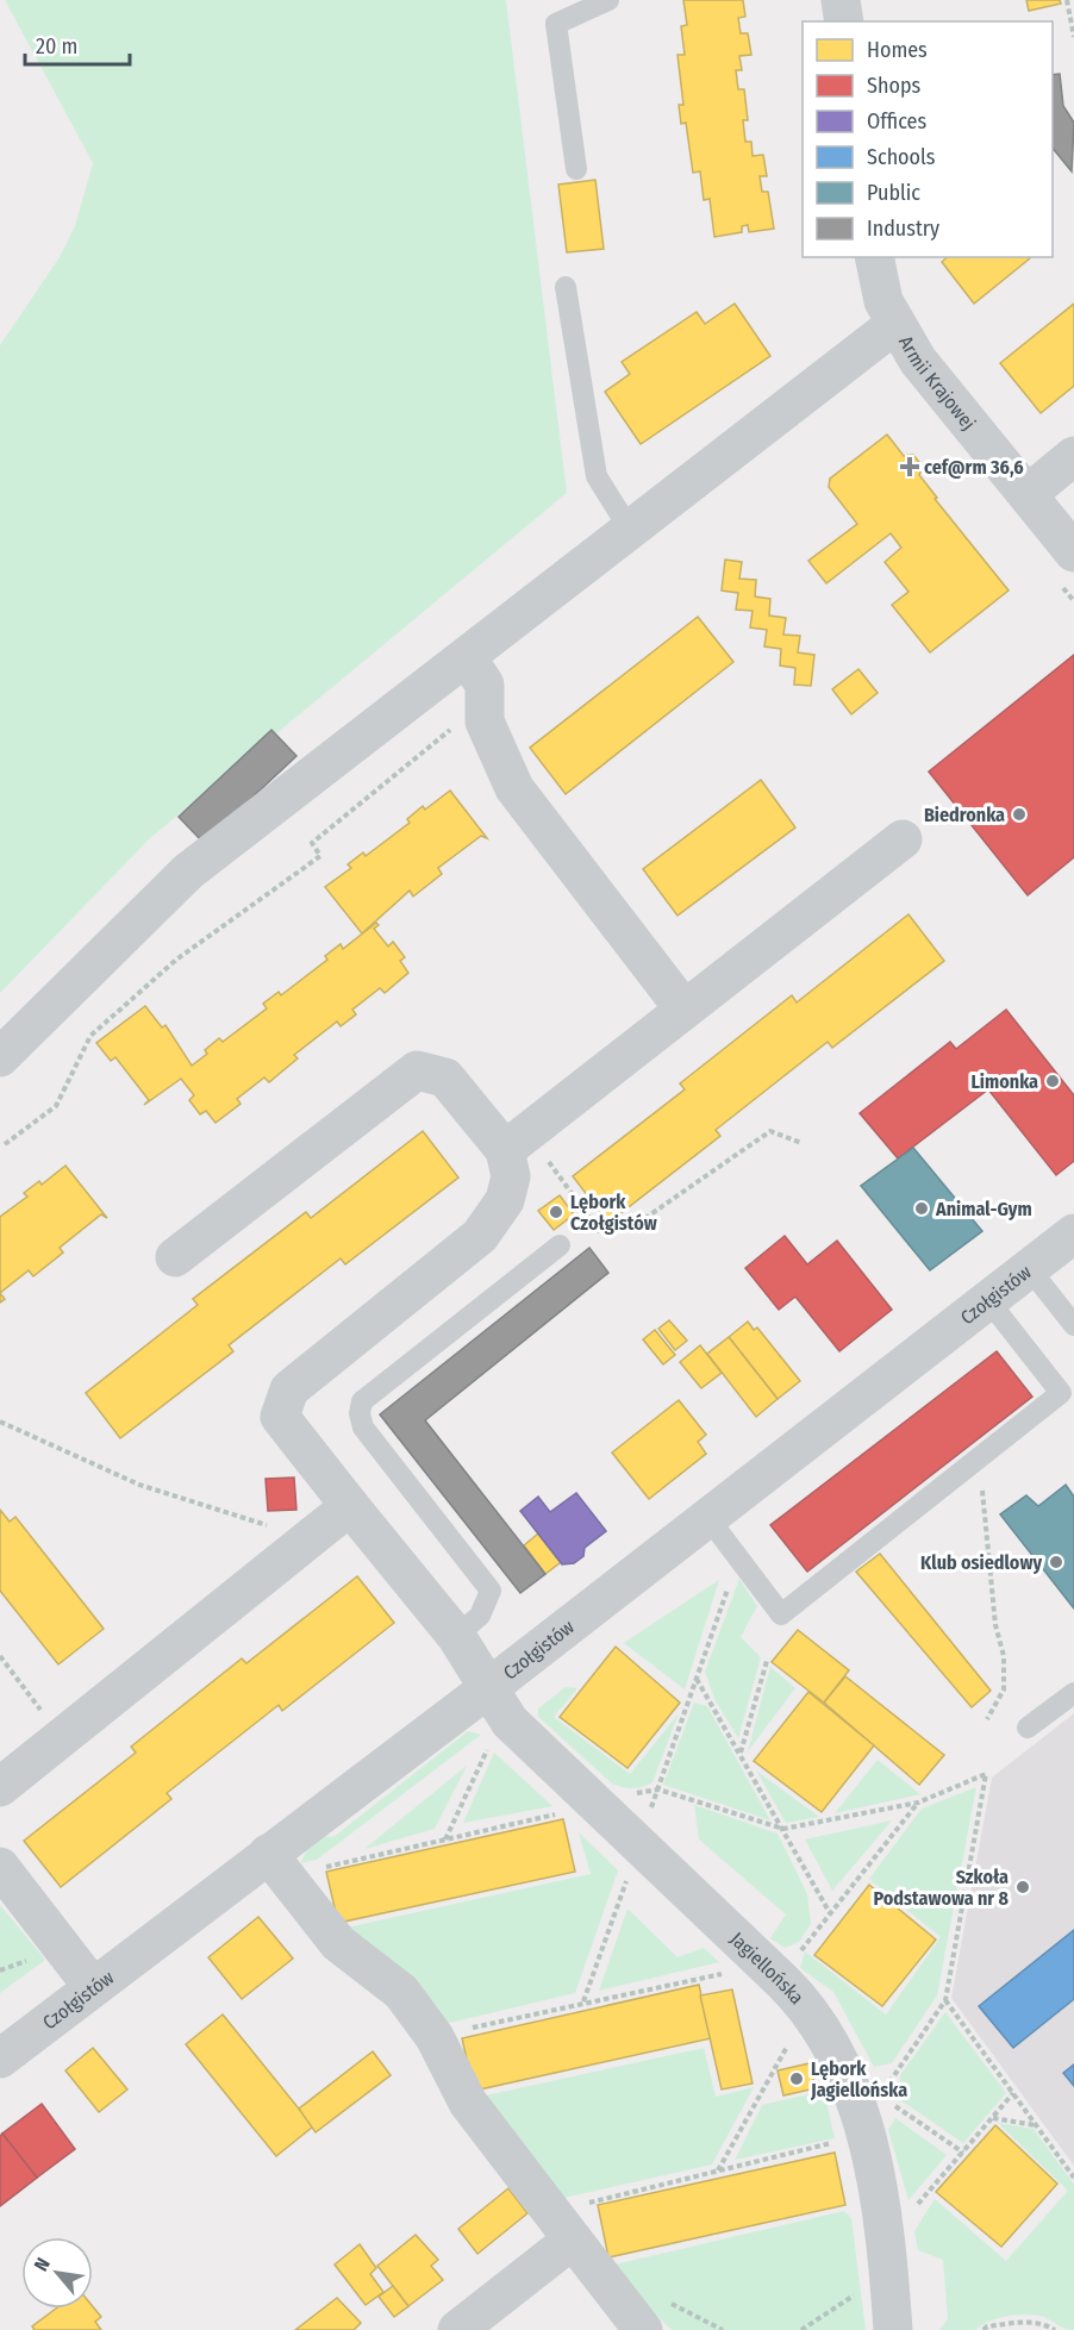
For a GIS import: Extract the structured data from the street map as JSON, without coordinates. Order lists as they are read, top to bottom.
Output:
{
  "streets": {
    "street": ["Armii Krajowej", "Czołgistów", "Jagiellońska"]
  },
  "crossings": [
    ["Czołgistów", "Jagiellońska"]
  ],
  "places": {
    "health": ["cef@rm 36,6"],
    "other": [
      "Biedronka",
      "Limonka",
      "Animal-Gym",
      "Lębork Czołgistów",
      "Klub osiedlowy",
      "Szkoła Podstawowa nr 8",
      "Lębork Jagiellońska"
    ]
  },
  "legend": [
    "Homes",
    "Shops",
    "Offices",
    "Schools",
    "Public",
    "Industry"
  ],
  "scale_bar": "20 m",
  "north": "top left"
}
